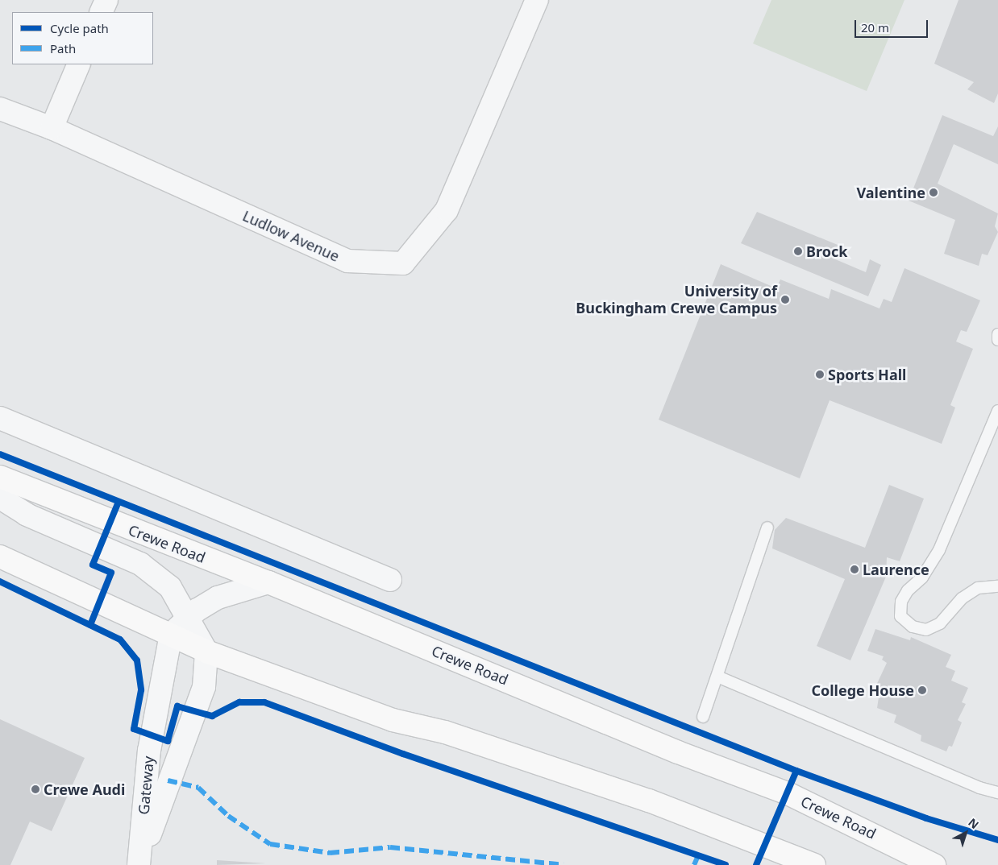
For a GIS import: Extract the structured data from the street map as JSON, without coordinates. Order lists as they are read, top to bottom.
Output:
{
  "streets": {
    "main road": ["Crewe Road"],
    "street": ["Ludlow Avenue", "Gateway"]
  },
  "places": [
    "Valentine",
    "Brock",
    "University of Buckingham Crewe Campus",
    "Sports Hall",
    "Laurence",
    "College House",
    "Crewe Audi"
  ],
  "legend": ["Cycle path", "Path"],
  "scale_bar": "20 m",
  "north": "top right"
}
